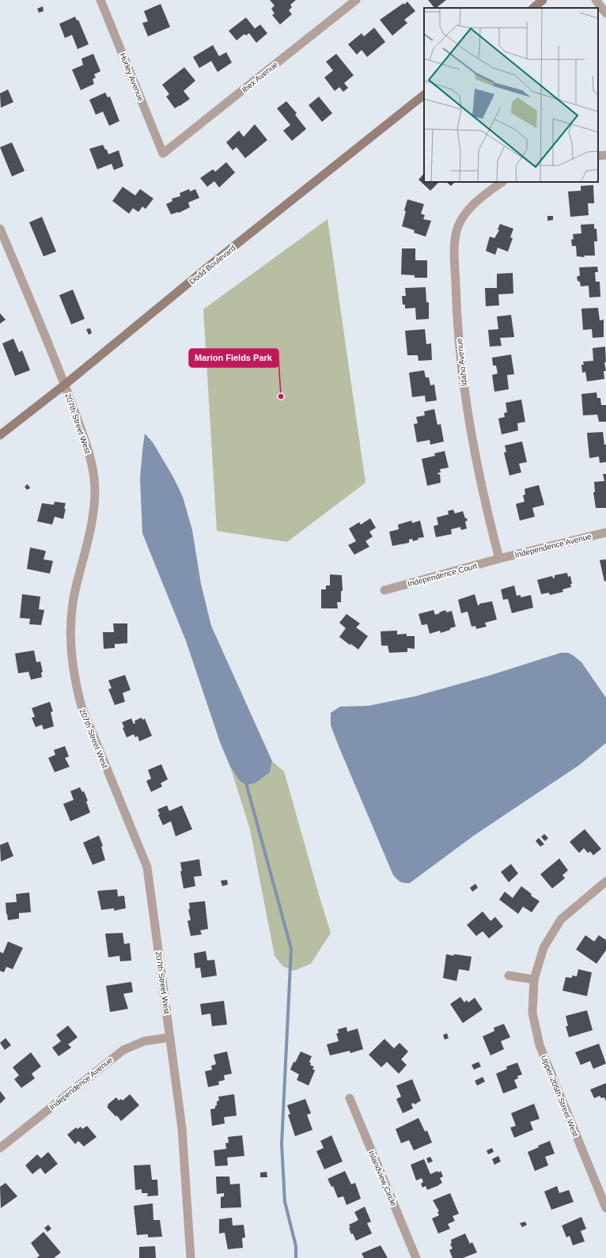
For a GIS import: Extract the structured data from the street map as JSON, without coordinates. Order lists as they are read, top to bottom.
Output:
{
  "streets": {
    "main road": ["Dodd Boulevard"],
    "street": [
      "Hurley Avenue",
      "Ibex Avenue",
      "Idaho Avenue",
      "207th Street West",
      "Independence Avenue",
      "Independence Court",
      "Upper 205th Street West",
      "Islandview Circle"
    ]
  },
  "crossings": [
    ["Hurley Avenue", "Ibex Avenue"],
    ["Dodd Boulevard", "207th Street West"],
    ["Idaho Avenue", "Independence Avenue"],
    ["Idaho Avenue", "Independence Court"],
    ["207th Street West", "Independence Avenue"],
    ["Independence Avenue", "Independence Court"]
  ],
  "places": ["Marion Fields Park"]
}
